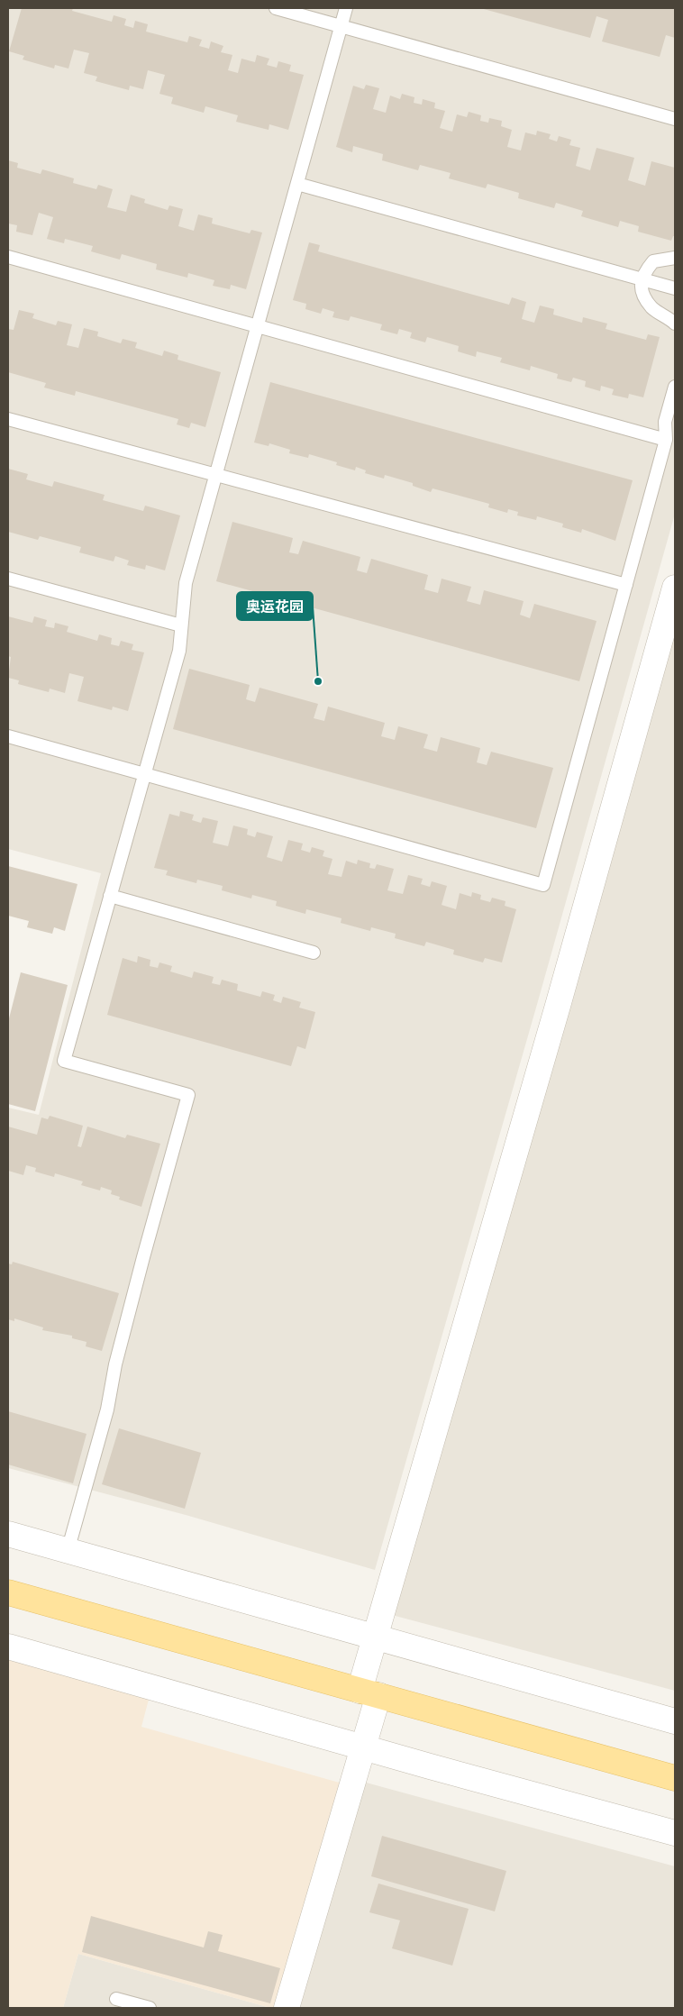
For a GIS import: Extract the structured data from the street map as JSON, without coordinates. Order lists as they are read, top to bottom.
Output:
{
  "places": ["奥运花园"]
}
